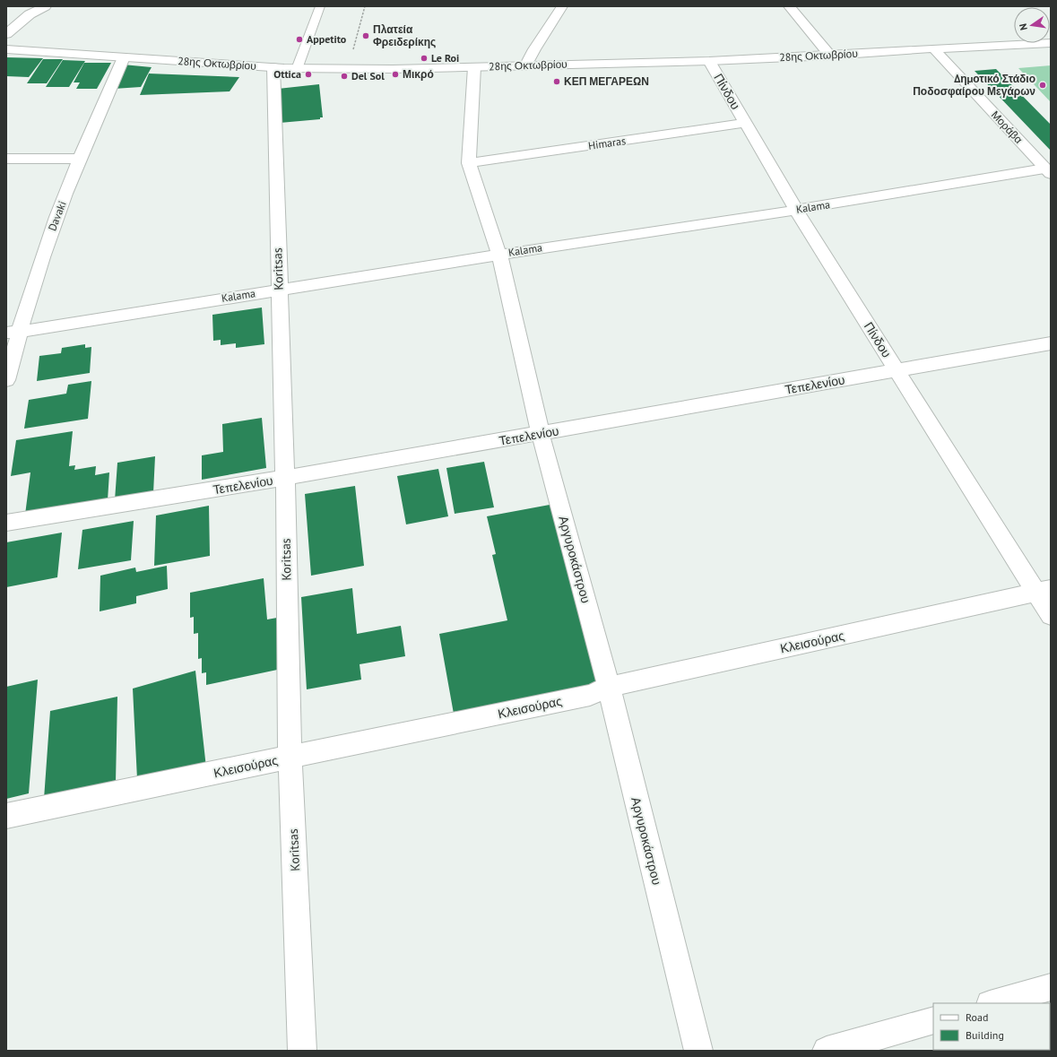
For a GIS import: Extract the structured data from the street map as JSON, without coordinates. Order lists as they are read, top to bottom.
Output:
{
  "streets": {
    "street": [
      "28ης Οκτωβρίου",
      "Πίνδου",
      "Μοράβα",
      "Himaras",
      "Kalama",
      "Davaki",
      "Koritsas",
      "Τεπελενίου",
      "Αργυροκάστρου",
      "Κλεισούρας"
    ]
  },
  "crossings": [
    ["28ης Οκτωβρίου", "Πίνδου"],
    ["28ης Οκτωβρίου", "Μοράβα"],
    ["28ης Οκτωβρίου", "Davaki"],
    ["28ης Οκτωβρίου", "Koritsas"],
    ["28ης Οκτωβρίου", "Αργυροκάστρου"],
    ["Πίνδου", "Himaras"],
    ["Πίνδου", "Kalama"],
    ["Πίνδου", "Τεπελενίου"],
    ["Πίνδου", "Κλεισούρας"],
    ["Μοράβα", "Kalama"],
    ["Himaras", "Αργυροκάστρου"],
    ["Kalama", "Davaki"],
    ["Kalama", "Koritsas"],
    ["Kalama", "Αργυροκάστρου"],
    ["Koritsas", "Τεπελενίου"],
    ["Koritsas", "Κλεισούρας"],
    ["Τεπελενίου", "Αργυροκάστρου"],
    ["Αργυροκάστρου", "Κλεισούρας"]
  ],
  "places": [
    "Πλατεία Φρειδερίκης",
    "Appetito",
    "Le Roi",
    "Ottica",
    "Μικρό",
    "Del Sol",
    "ΚΕΠ ΜΕΓΑΡΕΩΝ",
    "Δημοτικό Στάδιο Ποδοσφαίρου Μεγάρων"
  ],
  "legend": ["Road", "Building"],
  "north": "left"
}
